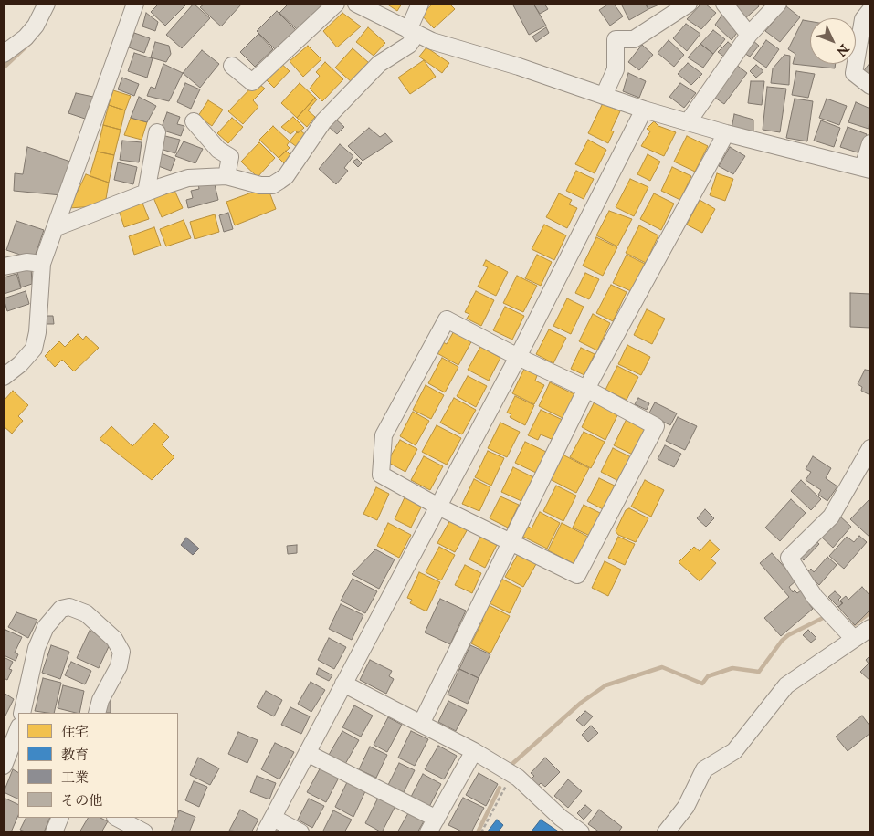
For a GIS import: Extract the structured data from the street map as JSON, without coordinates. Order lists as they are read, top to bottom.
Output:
{
  "legend": [
    "住宅",
    "教育",
    "工業",
    "その他"
  ],
  "north": "bottom right"
}
